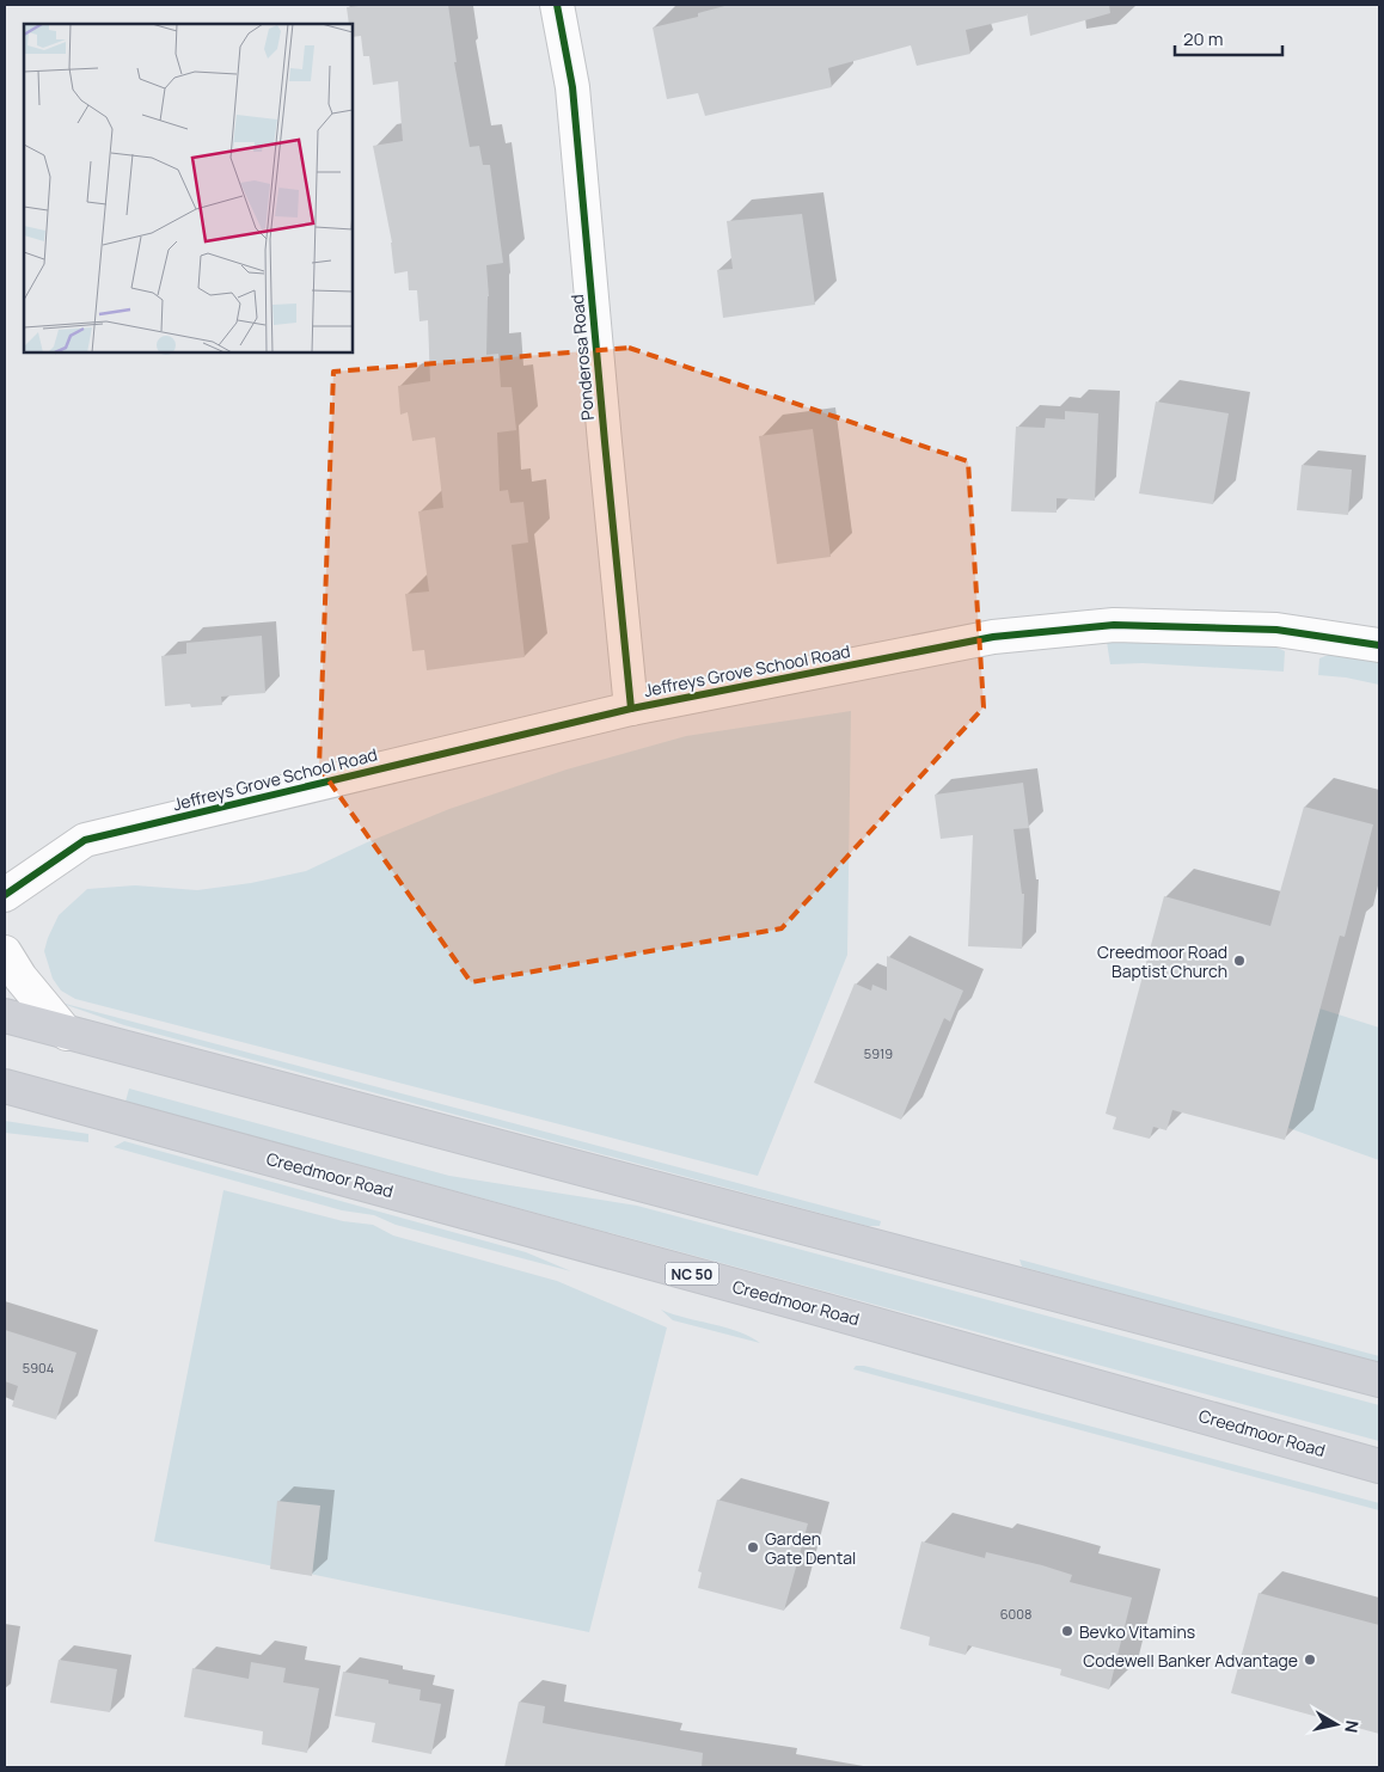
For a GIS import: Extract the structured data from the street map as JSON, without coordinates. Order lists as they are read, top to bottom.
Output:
{
  "streets": {
    "main road": ["Creedmoor Road", "NC 50"],
    "street": ["Ponderosa Road", "Jeffreys Grove School Road"]
  },
  "crossings": [
    ["Ponderosa Road", "Jeffreys Grove School Road"]
  ],
  "places": [
    "Creedmoor Road Baptist Church",
    "Garden Gate Dental",
    "Bevko Vitamins",
    "Codewell Banker Advantage"
  ],
  "house_numbers": ["5919", "5904", "6008"],
  "scale_bar": "20 m",
  "north": "right"
}
